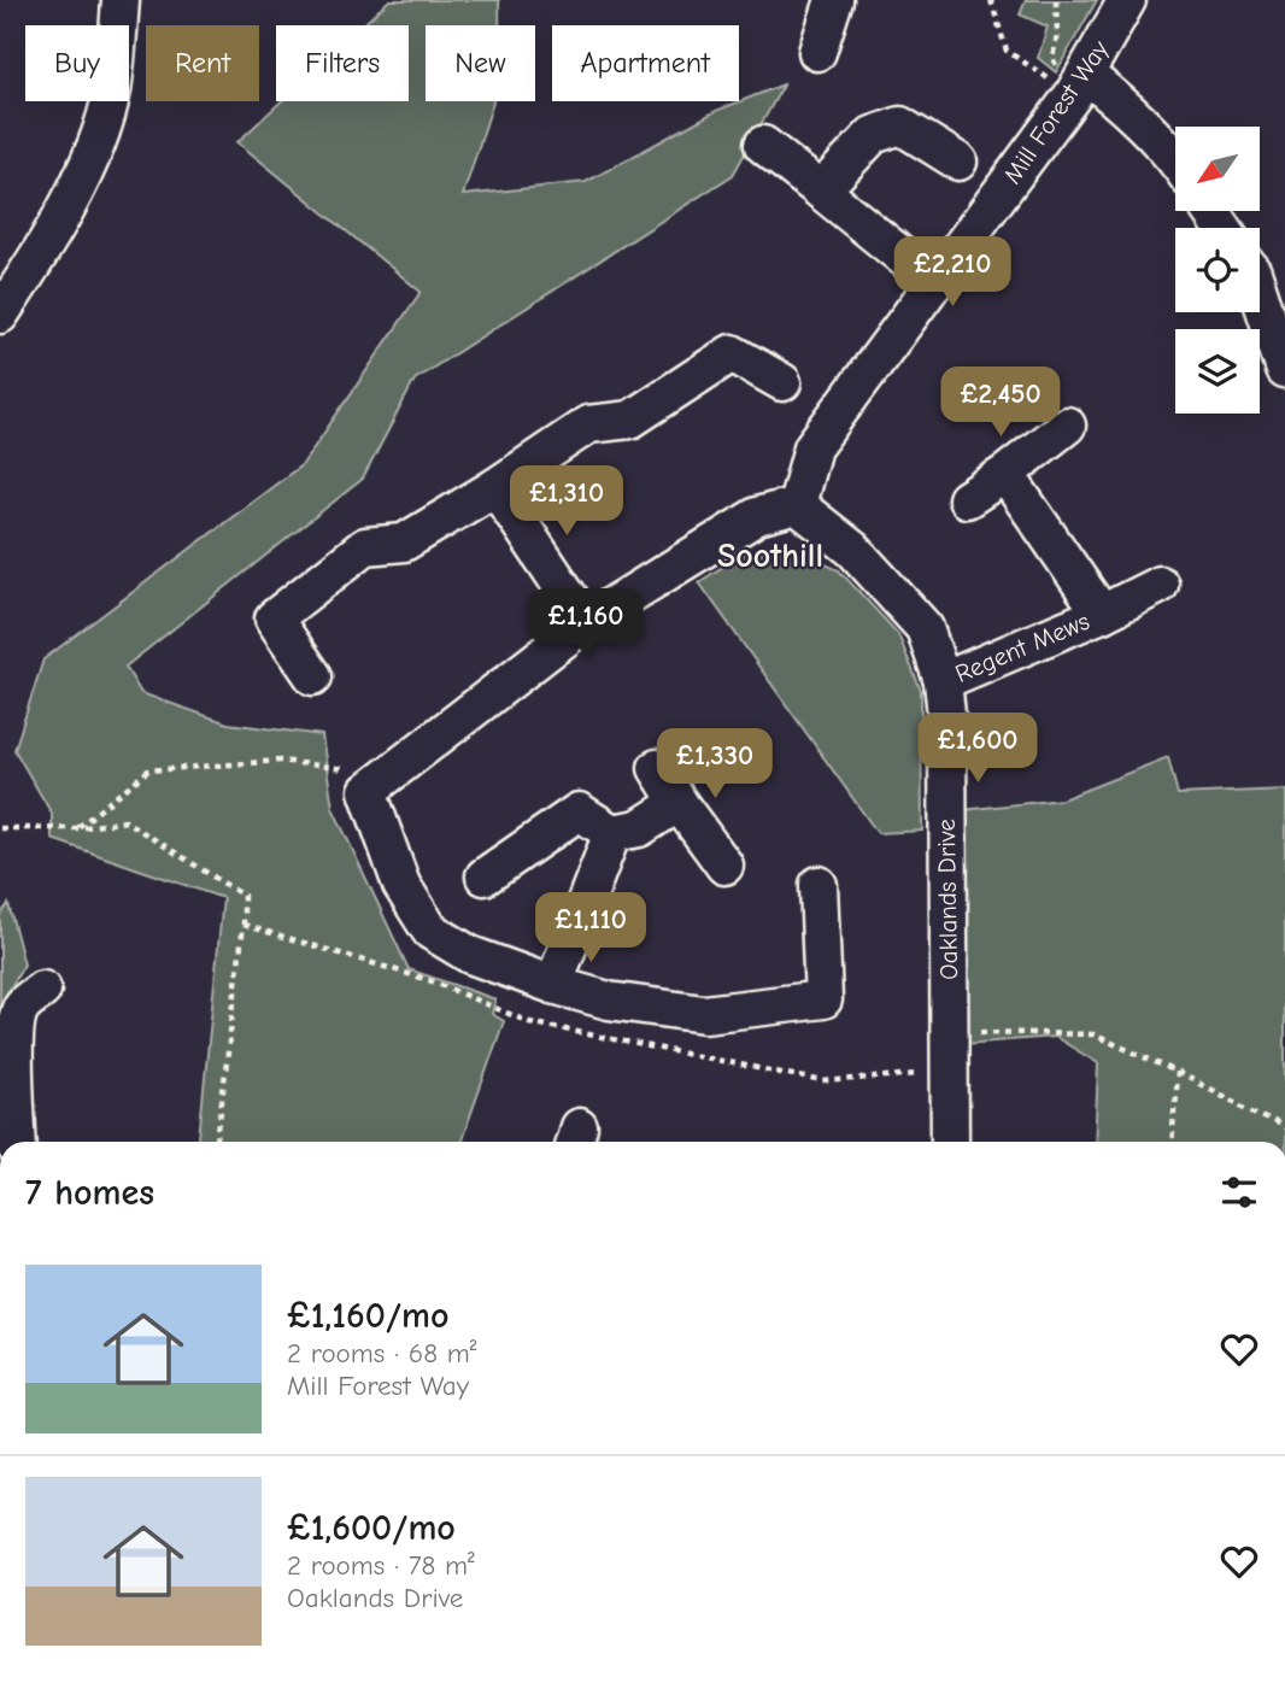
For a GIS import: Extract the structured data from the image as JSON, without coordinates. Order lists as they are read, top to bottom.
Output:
{
  "streets": {
    "street": ["Mill Forest Way", "Regent Mews", "Oaklands Drive"]
  },
  "crossings": [
    ["Mill Forest Way", "Oaklands Drive"],
    ["Regent Mews", "Oaklands Drive"]
  ],
  "districts": ["Soothill"],
  "north": "bottom left",
  "page": {
    "chip": [
      "Buy",
      "Rent",
      "Filters",
      "New",
      "Apartment"
    ],
    "price": [
      "£2,210",
      "£2,450",
      "£1,310",
      "£1,160",
      "£1,600",
      "£1,330",
      "£1,110"
    ],
    "heading": "7 homes",
    "list": [
      {
        "name": "£1,160/mo",
        "note": "2 rooms · 68 m² · Mill Forest Way"
      },
      {
        "name": "£1,600/mo",
        "note": "2 rooms · 78 m² · Oaklands Drive"
      }
    ]
  }
}
